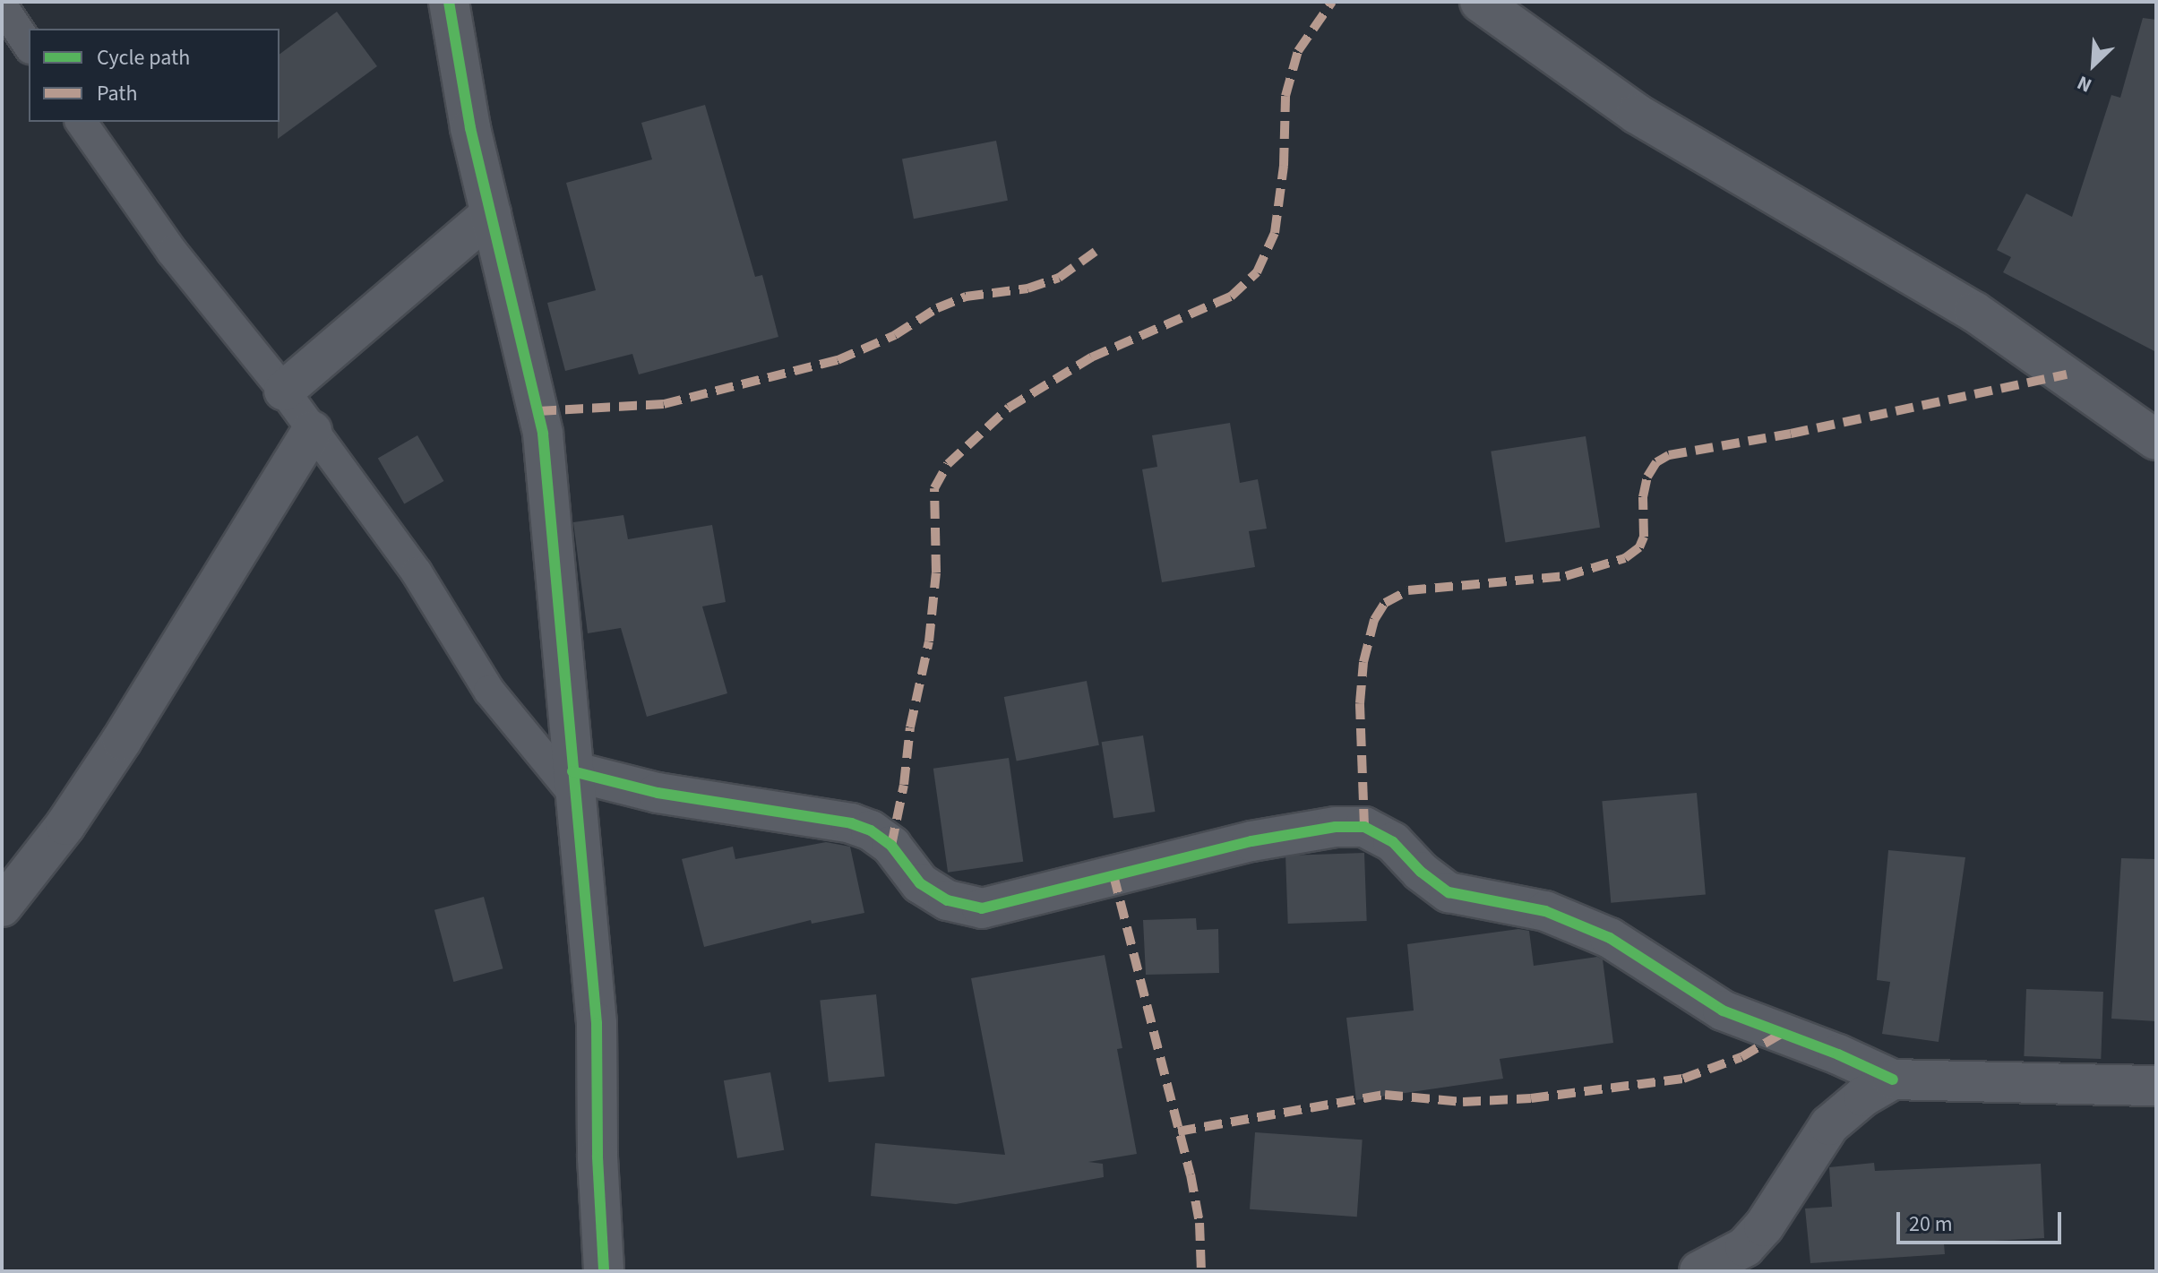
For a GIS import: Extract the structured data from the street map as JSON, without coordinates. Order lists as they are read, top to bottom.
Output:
{
  "legend": ["Cycle path", "Path"],
  "scale_bar": "20 m",
  "north": "bottom left"
}
